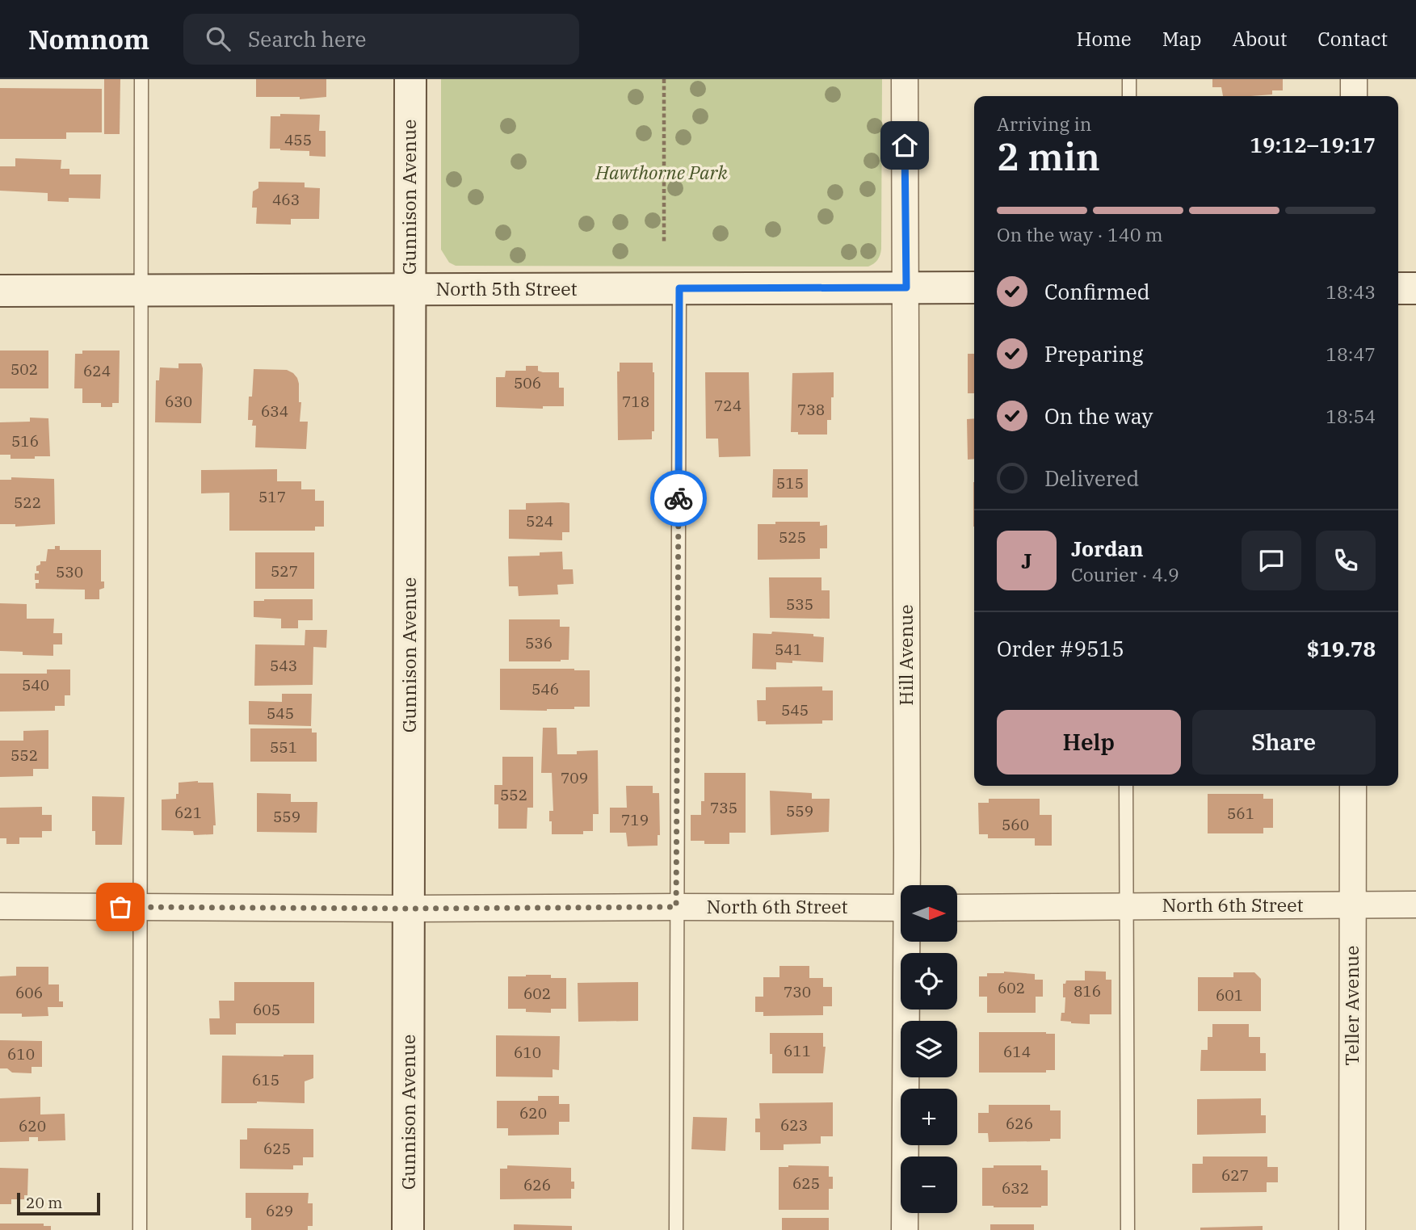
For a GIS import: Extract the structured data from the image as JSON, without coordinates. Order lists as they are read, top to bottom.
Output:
{
  "streets": {
    "street": [
      "Gunnison Avenue",
      "North 5th Street",
      "Hill Avenue",
      "North 6th Street",
      "Teller Avenue"
    ]
  },
  "crossings": [
    ["Gunnison Avenue", "North 5th Street"],
    ["Gunnison Avenue", "North 6th Street"],
    ["North 5th Street", "Hill Avenue"],
    ["North 6th Street", "Teller Avenue"]
  ],
  "parks": ["Hawthorne Park"],
  "house_numbers": [
    "455",
    "463",
    "502",
    "624",
    "506",
    "630",
    "718",
    "724",
    "738",
    "634",
    "516",
    "515",
    "517",
    "522",
    "524",
    "525",
    "527",
    "530",
    "535",
    "536",
    "541",
    "543",
    "540",
    "546",
    "545",
    "545",
    "551",
    "552",
    "709",
    "552",
    "735",
    "559",
    "621",
    "561",
    "559",
    "719",
    "560",
    "602",
    "816",
    "730",
    "606",
    "602",
    "601",
    "605",
    "611",
    "614",
    "610",
    "610",
    "615",
    "620",
    "626",
    "623",
    "620",
    "625",
    "627",
    "625",
    "626",
    "632",
    "629"
  ],
  "scale_bar": "20 m",
  "north": "right",
  "page": {
    "header": "Nomnom",
    "search": "Search here",
    "nav": [
      "Home",
      "Map",
      "About",
      "Contact"
    ],
    "heading": ["2 min", "Arriving in", "19:12–19:17"],
    "panel": [
      "Jordan",
      "Courier · 4.9",
      "Order #9515",
      "$19.78"
    ],
    "bar": "On the way · 140 m",
    "list": [
      ["Confirmed", "18:43"],
      ["Preparing", "18:47"],
      ["On the way", "18:54"],
      "Delivered"
    ],
    "round": "J",
    "buttons": ["Help", "Share"],
    "map_buttons": ["+", "−"],
    "scale": "20 m"
  }
}
